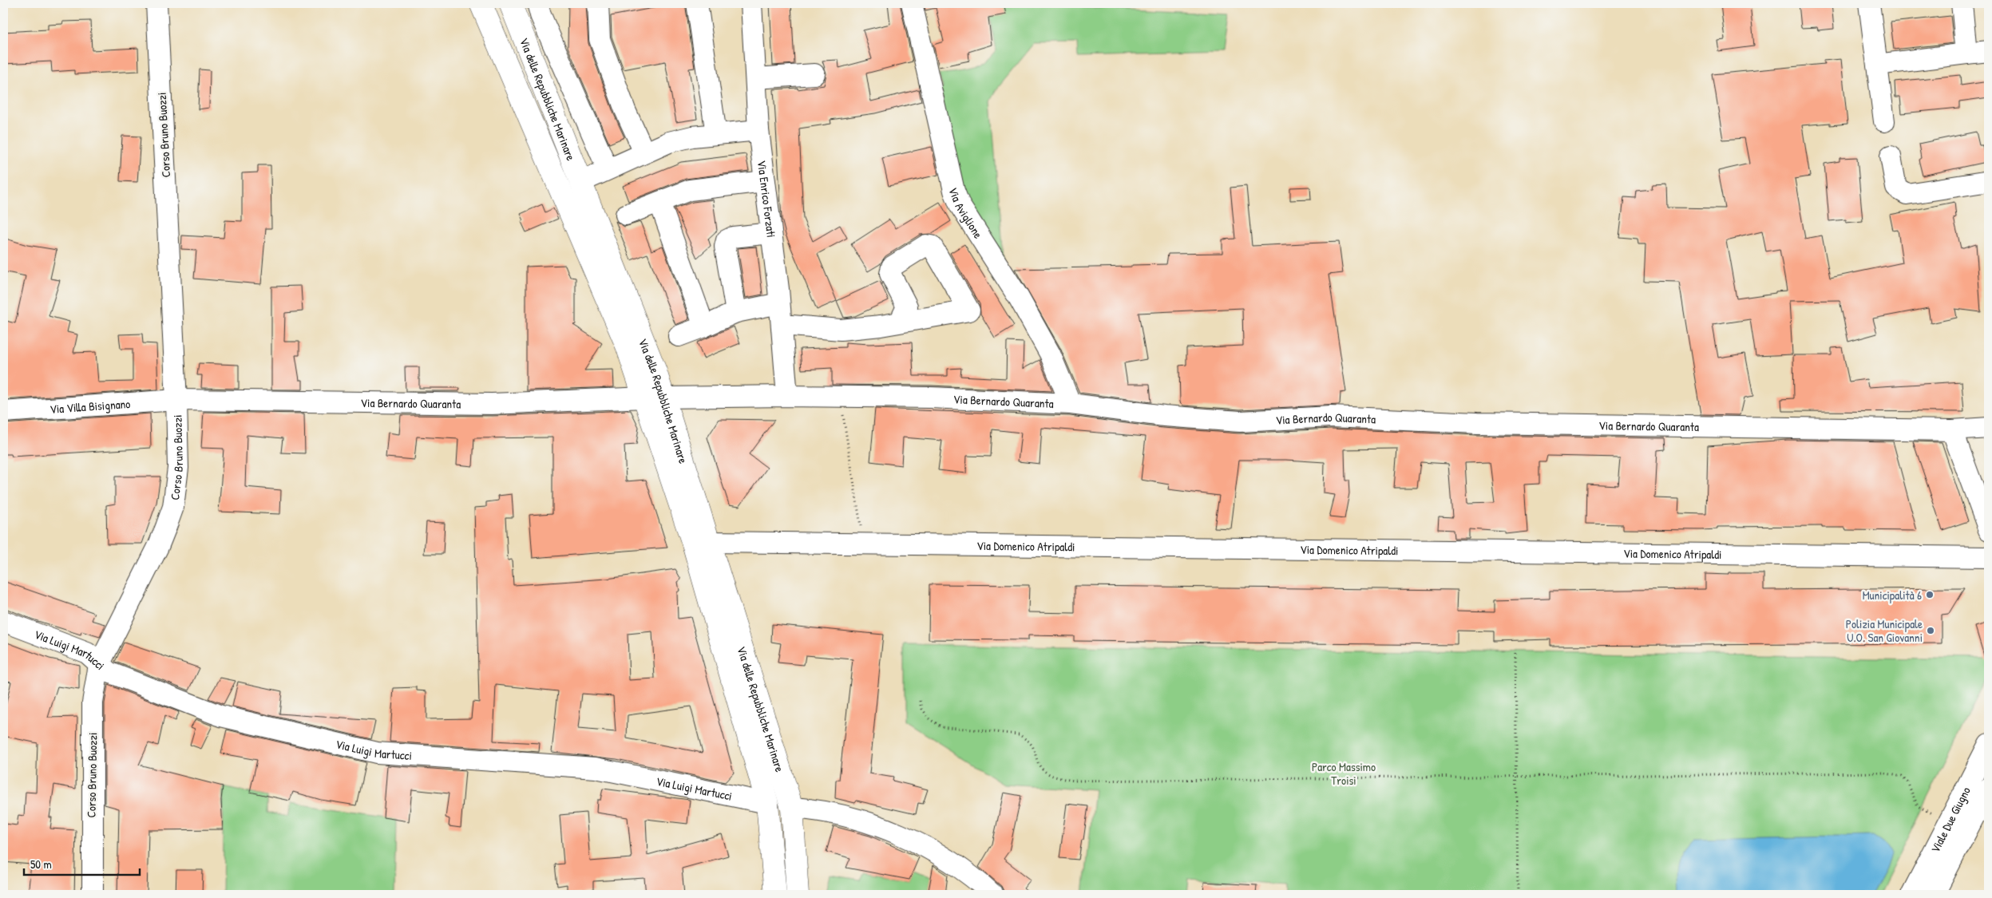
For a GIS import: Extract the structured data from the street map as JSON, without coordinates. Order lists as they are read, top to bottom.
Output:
{
  "streets": {
    "main road": ["Via delle Repubbliche Marinare"],
    "street": [
      "Corso Bruno Buozzi",
      "Via Enrico Forzati",
      "Via Aviglione",
      "Via Bernardo Quaranta",
      "Via Villa Bisignano",
      "Via Domenico Atripaldi",
      "Via Luigi Martucci",
      "Viale Due Giugno"
    ]
  },
  "crossings": [
    ["Via delle Repubbliche Marinare", "Via Bernardo Quaranta"],
    ["Via delle Repubbliche Marinare", "Via Domenico Atripaldi"],
    ["Via delle Repubbliche Marinare", "Via Luigi Martucci"],
    ["Corso Bruno Buozzi", "Via Bernardo Quaranta"],
    ["Corso Bruno Buozzi", "Via Villa Bisignano"],
    ["Corso Bruno Buozzi", "Via Luigi Martucci"],
    ["Via Enrico Forzati", "Via Bernardo Quaranta"],
    ["Via Aviglione", "Via Bernardo Quaranta"],
    ["Via Bernardo Quaranta", "Via Villa Bisignano"]
  ],
  "parks": ["Parco Massimo Troisi"],
  "places": ["Municipalità 6", "Polizia Municipale U.O. San Giovanni"],
  "scale_bar": "50 m"
}
